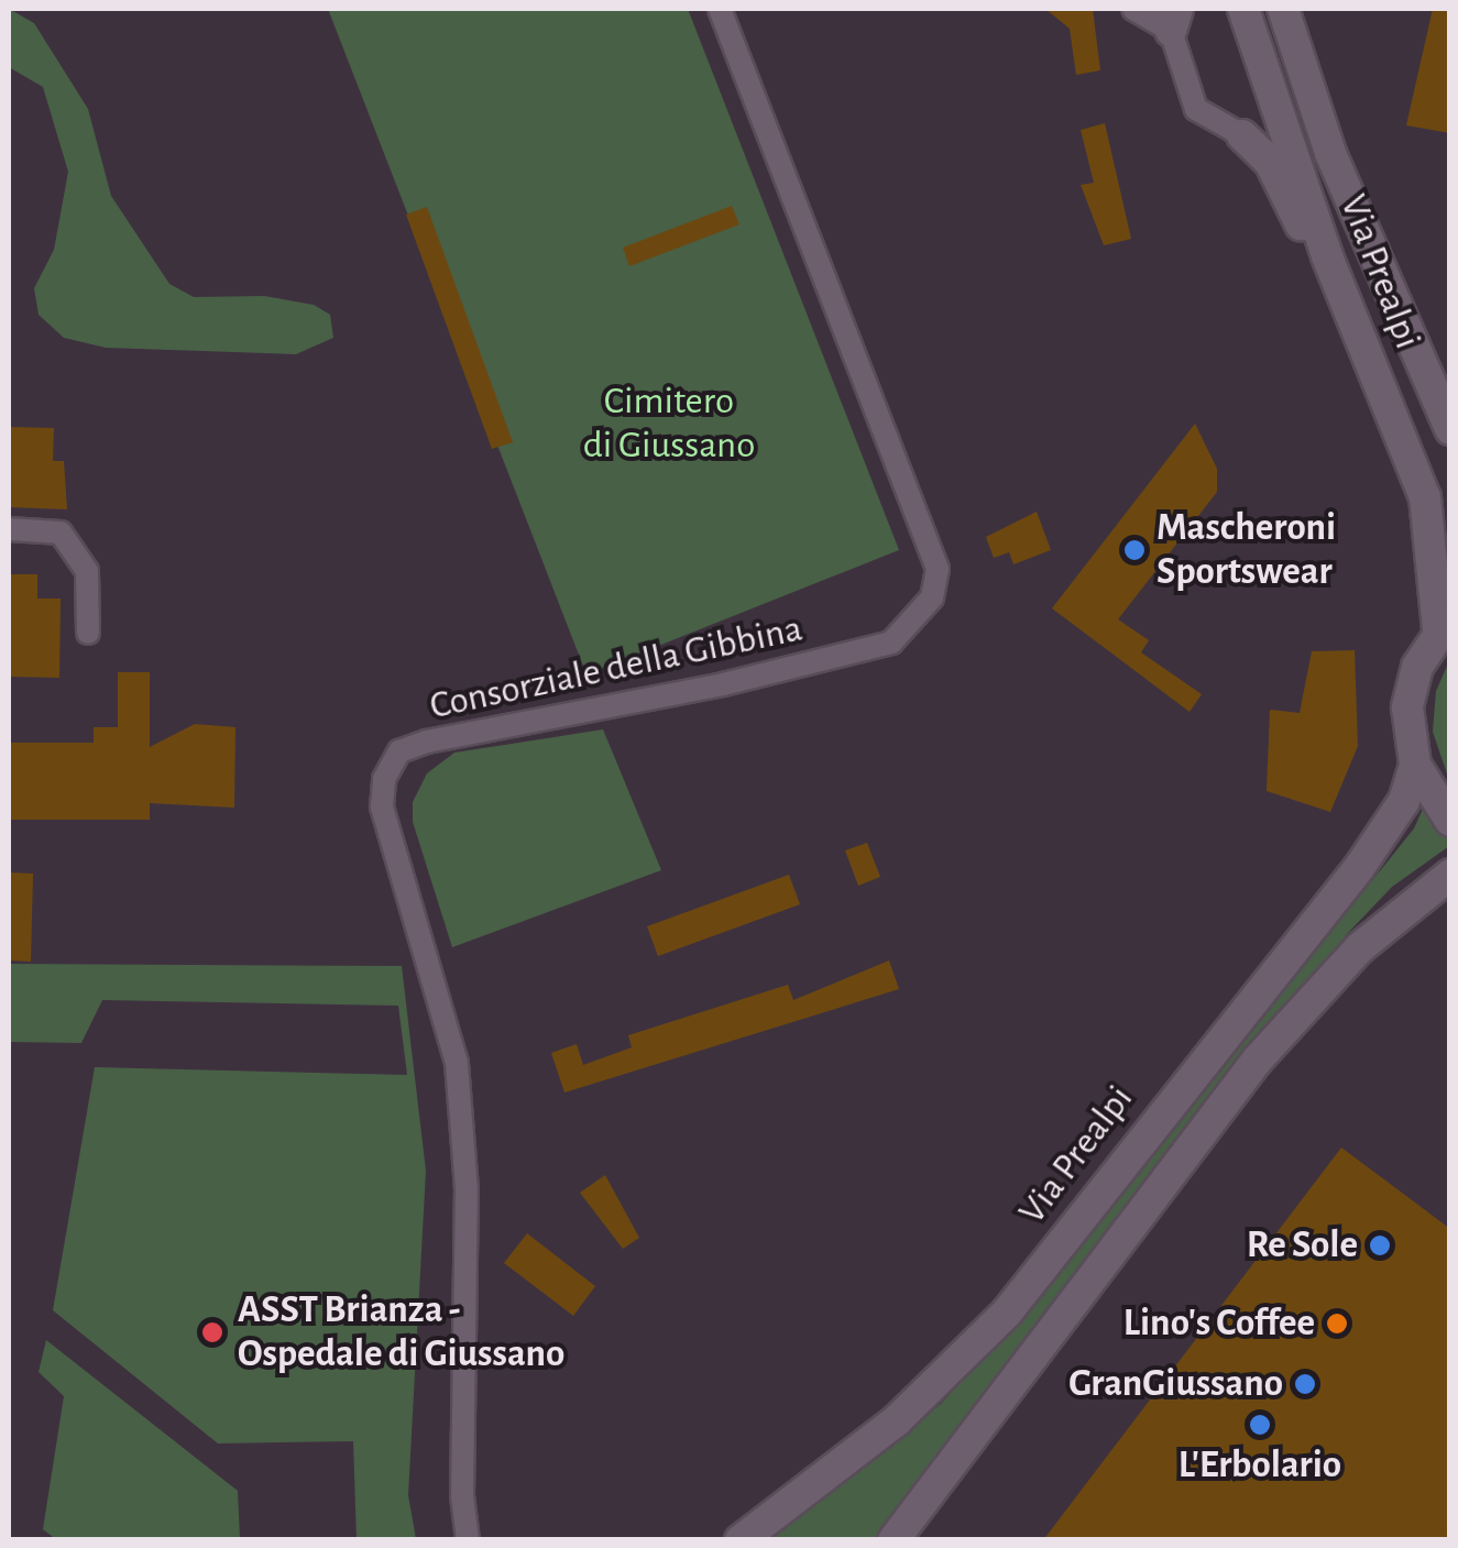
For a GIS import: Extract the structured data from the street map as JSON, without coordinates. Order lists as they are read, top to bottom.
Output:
{
  "streets": {
    "main road": ["Via Prealpi"],
    "street": ["Consorziale della Gibbina"]
  },
  "parks": ["Cimitero di Giussano"],
  "places": [
    "Mascheroni Sportswear",
    "Re Sole",
    "Lino's Coffee",
    "ASST Brianza - Ospedale di Giussano",
    "GranGiussano",
    "L'Erbolario"
  ]
}
